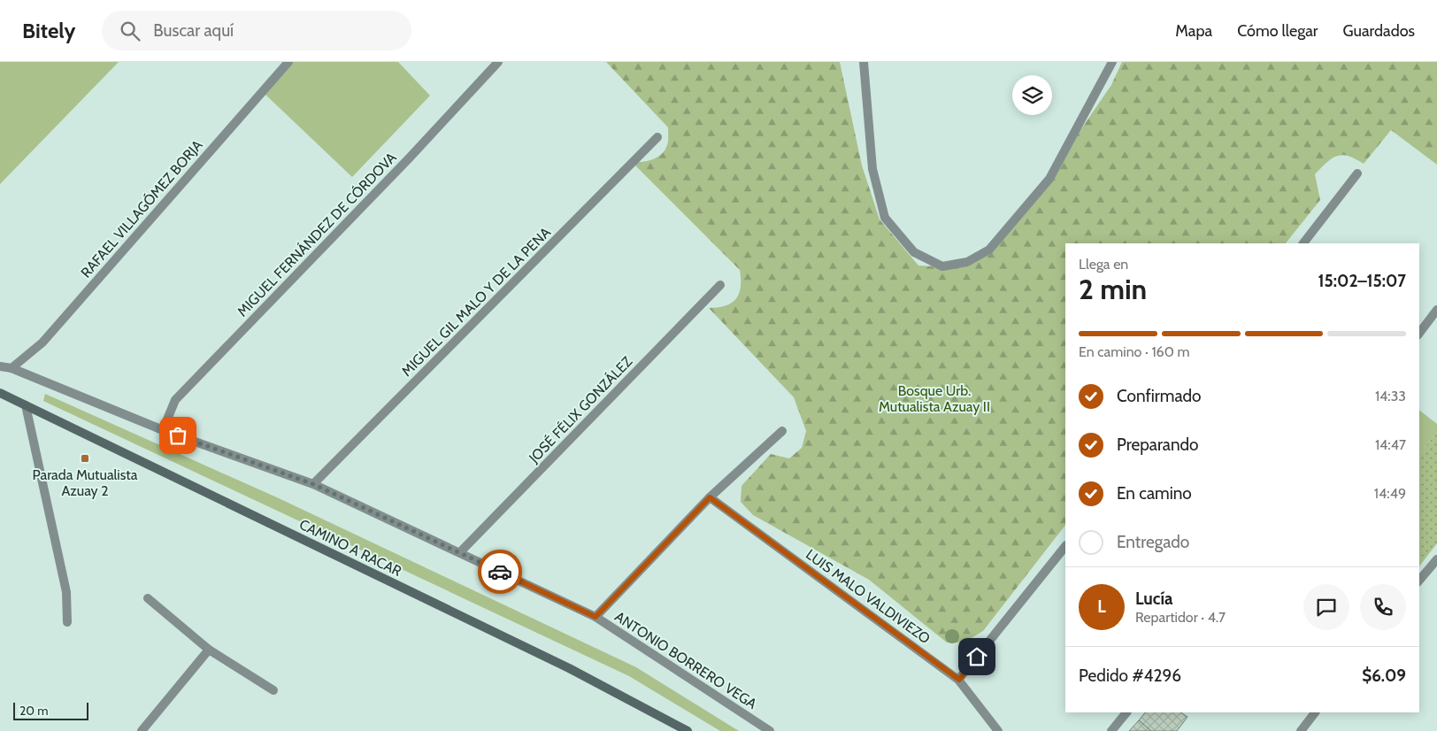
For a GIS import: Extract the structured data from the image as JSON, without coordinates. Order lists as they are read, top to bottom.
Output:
{
  "streets": {
    "street": [
      "RAFAEL VILLAGÓMEZ BORJA",
      "MIGUEL FERNÁNDEZ DE CÓRDOVA",
      "MIGUEL GIL MALO Y DE LA PENA",
      "JOSÉ FÉLIX GONZÁLEZ",
      "CAMINO A RACAR",
      "LUIS MALO VALDIVIEZO",
      "ANTONIO BORRERO VEGA"
    ]
  },
  "crossings": [
    ["RAFAEL VILLAGÓMEZ BORJA", "ANTONIO BORRERO VEGA"],
    ["MIGUEL FERNÁNDEZ DE CÓRDOVA", "ANTONIO BORRERO VEGA"],
    ["MIGUEL GIL MALO Y DE LA PENA", "ANTONIO BORRERO VEGA"],
    ["JOSÉ FÉLIX GONZÁLEZ", "ANTONIO BORRERO VEGA"]
  ],
  "parks": ["Bosque Urb. Mutualista Azuay II"],
  "places": {
    "transit": ["Parada Mutualista Azuay 2"]
  },
  "scale_bar": "20 m",
  "page": {
    "header": "Bitely",
    "search": "Buscar aquí",
    "nav": ["Mapa", "Cómo llegar", "Guardados"],
    "heading": ["2 min", "Llega en", "15:02–15:07"],
    "panel": [
      "Lucía",
      "Repartidor · 4.7",
      "Pedido #4296",
      "$6.09"
    ],
    "bar": "En camino · 160 m",
    "list": [
      ["Confirmado", "14:33"],
      ["Preparando", "14:47"],
      ["En camino", "14:49"],
      "Entregado"
    ],
    "round": "L",
    "scale": "20 m"
  }
}
